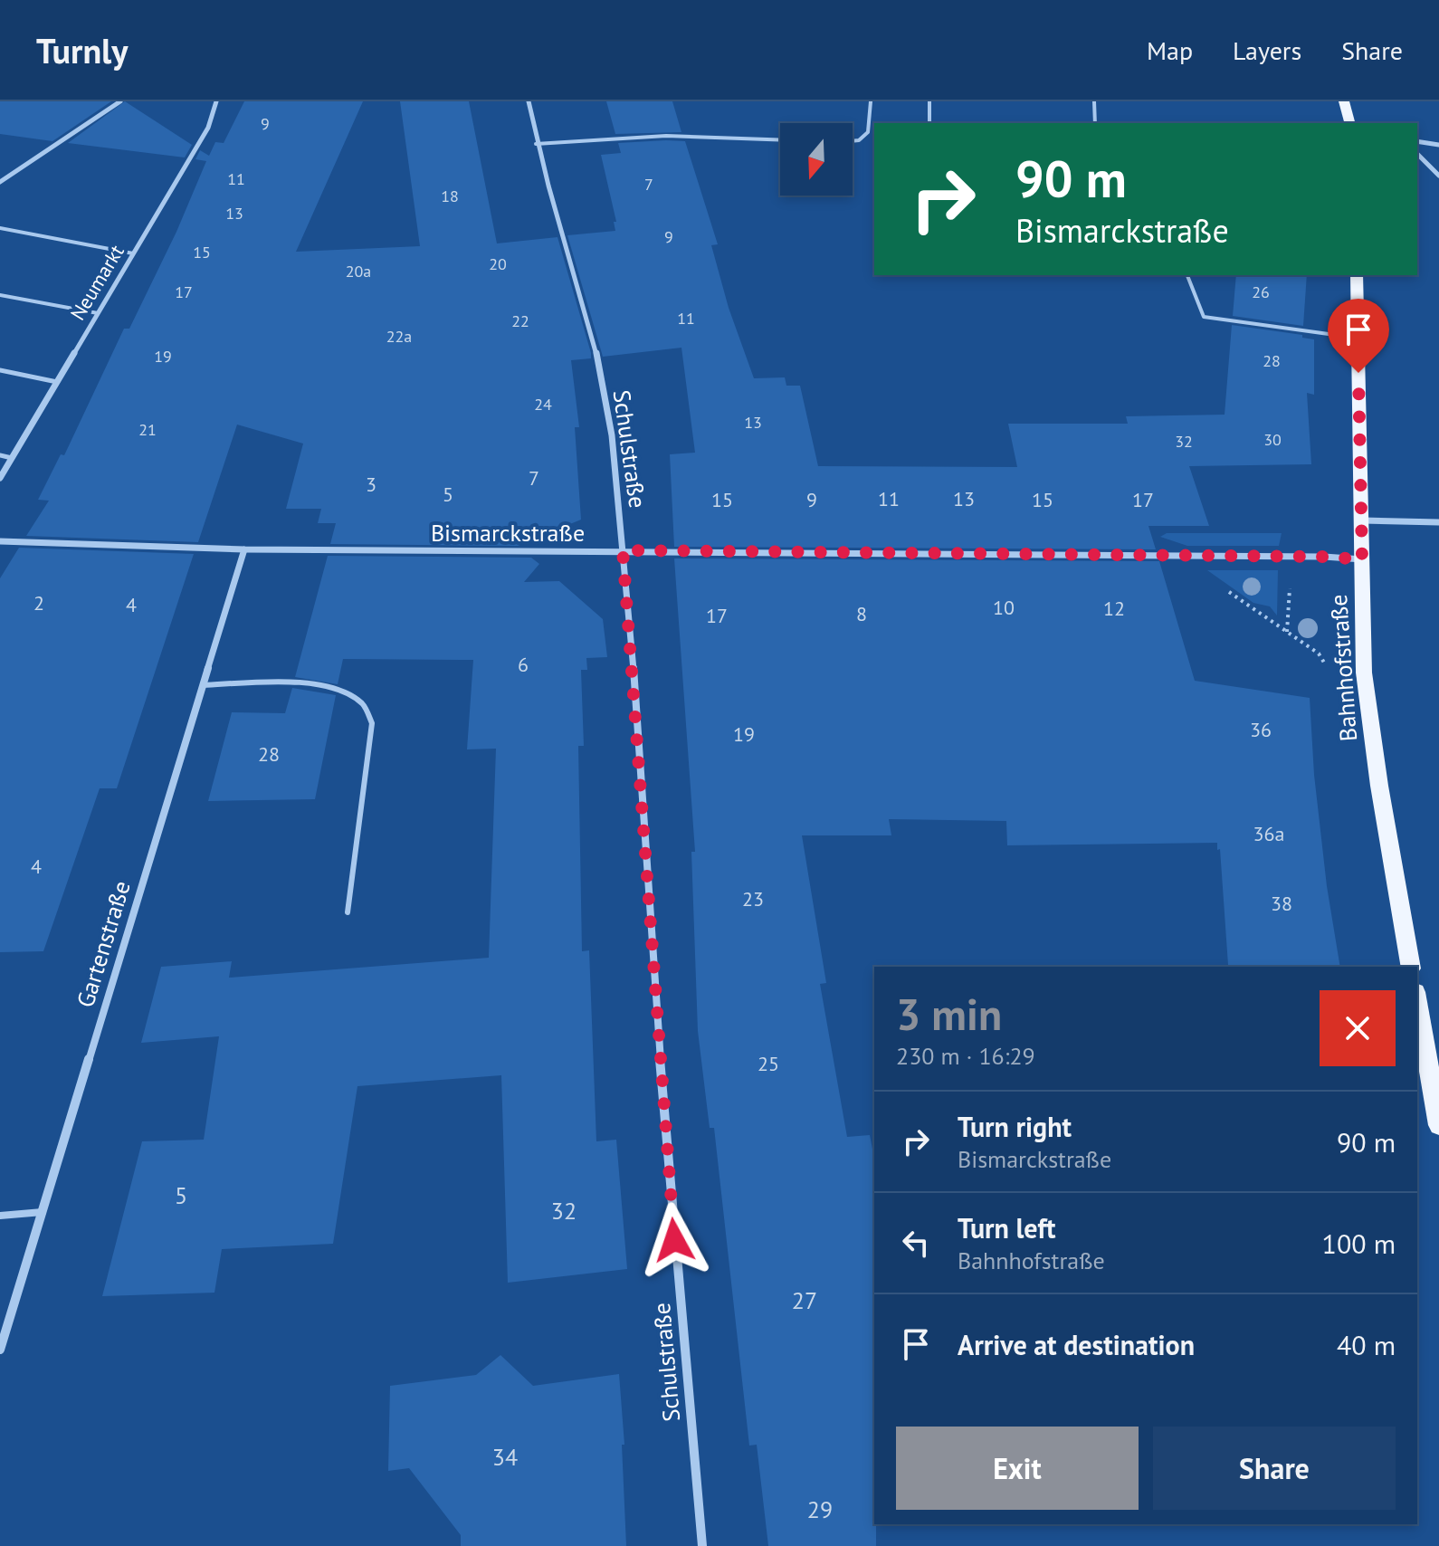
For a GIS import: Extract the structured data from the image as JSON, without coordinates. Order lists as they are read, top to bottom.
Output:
{
  "streets": {
    "main road": ["Bahnhofstraße"],
    "street": [
      "Neumarkt",
      "Schulstraße",
      "Bismarckstraße",
      "Gartenstraße"
    ]
  },
  "crossings": [
    ["Schulstraße", "Bismarckstraße"],
    ["Bismarckstraße", "Bahnhofstraße"],
    ["Bismarckstraße", "Gartenstraße"]
  ],
  "house_numbers": [
    "9",
    "11",
    "7",
    "18",
    "13",
    "9",
    "15",
    "20",
    "20a",
    "17",
    "26",
    "11",
    "22",
    "22a",
    "19",
    "28",
    "24",
    "13",
    "21",
    "30",
    "32",
    "7",
    "3",
    "5",
    "11",
    "13",
    "15",
    "9",
    "15",
    "17",
    "2",
    "4",
    "10",
    "12",
    "8",
    "17",
    "6",
    "36",
    "19",
    "28",
    "36a",
    "4",
    "23",
    "38",
    "25",
    "5",
    "32",
    "27",
    "34",
    "29"
  ],
  "north": "bottom",
  "page": {
    "header": "Turnly",
    "nav": ["Map", "Layers", "Share"],
    "turn": ["90 m", "Bismarckstraße"],
    "heading": ["3 min", "230 m · 16:29"],
    "list": [
      {
        "name": "Turn right",
        "note": "Bismarckstraße",
        "value": "90 m"
      },
      {
        "name": "Turn left",
        "note": "Bahnhofstraße",
        "value": "100 m"
      },
      {
        "name": "Arrive at destination",
        "value": "40 m"
      }
    ],
    "buttons": ["Exit", "Share"]
  }
}
